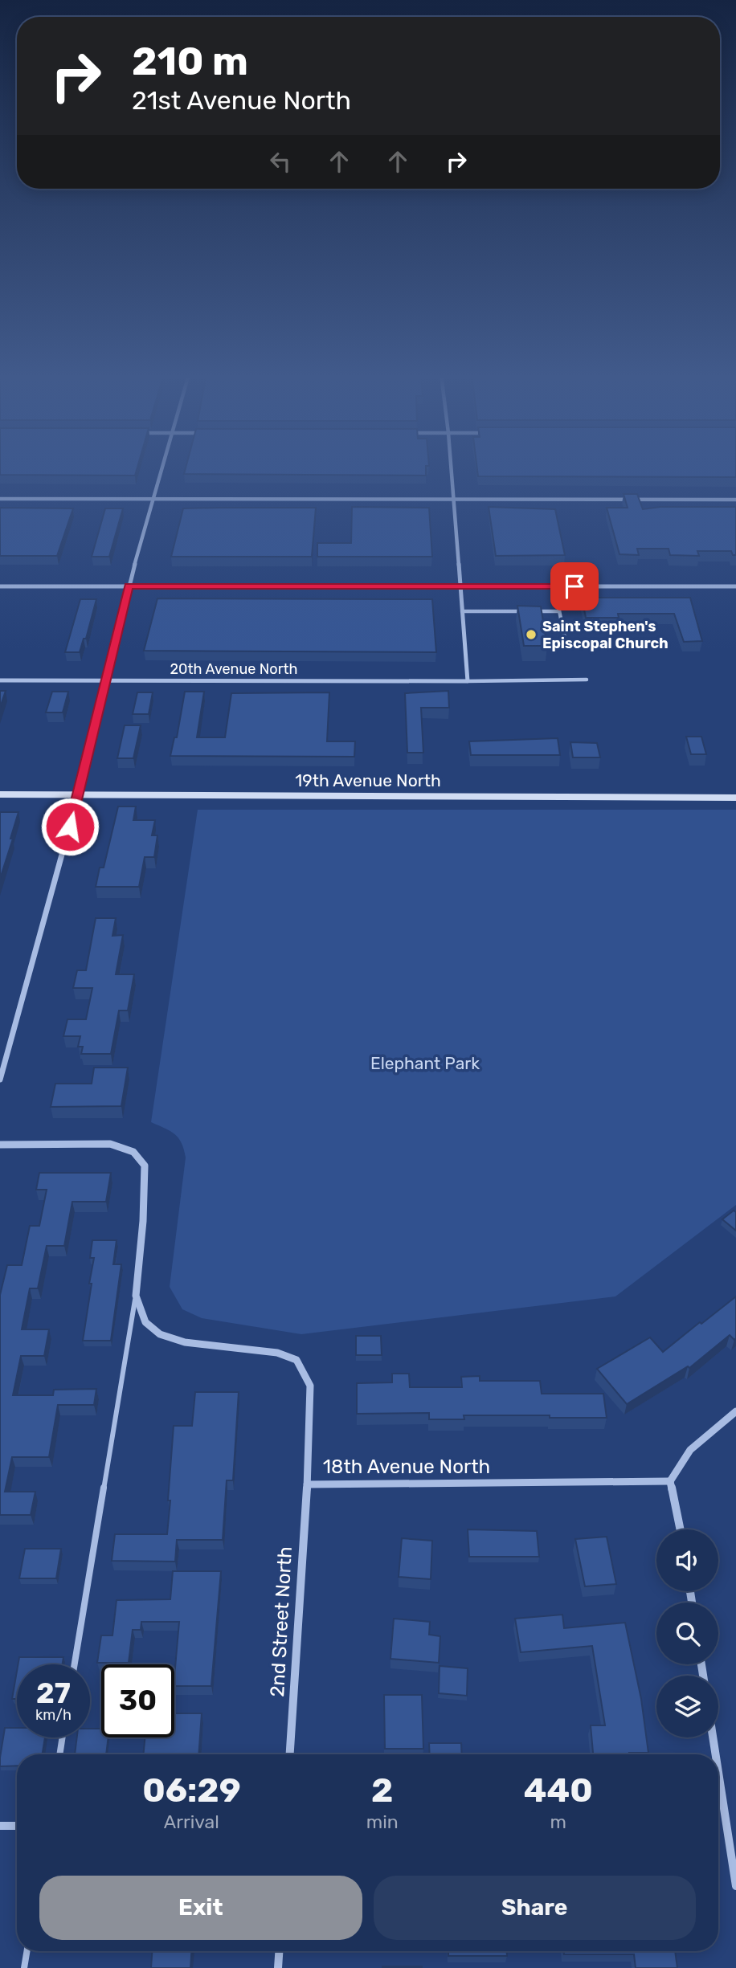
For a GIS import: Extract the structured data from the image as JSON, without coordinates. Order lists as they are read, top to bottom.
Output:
{
  "streets": {
    "street": [
      "20th Avenue North",
      "19th Avenue North",
      "18th Avenue North",
      "2nd Street North"
    ]
  },
  "crossings": [
    ["18th Avenue North", "2nd Street North"]
  ],
  "parks": ["Elephant Park"],
  "places": ["Saint Stephen's Episcopal Church"],
  "page": {
    "turn": ["210 m", "21st Avenue North"],
    "speed": "27 km/h",
    "limit": "30",
    "eta": [
      "06:29",
      "Arrival",
      "2",
      "min",
      "440",
      "m"
    ],
    "buttons": ["Exit", "Share"]
  }
}
